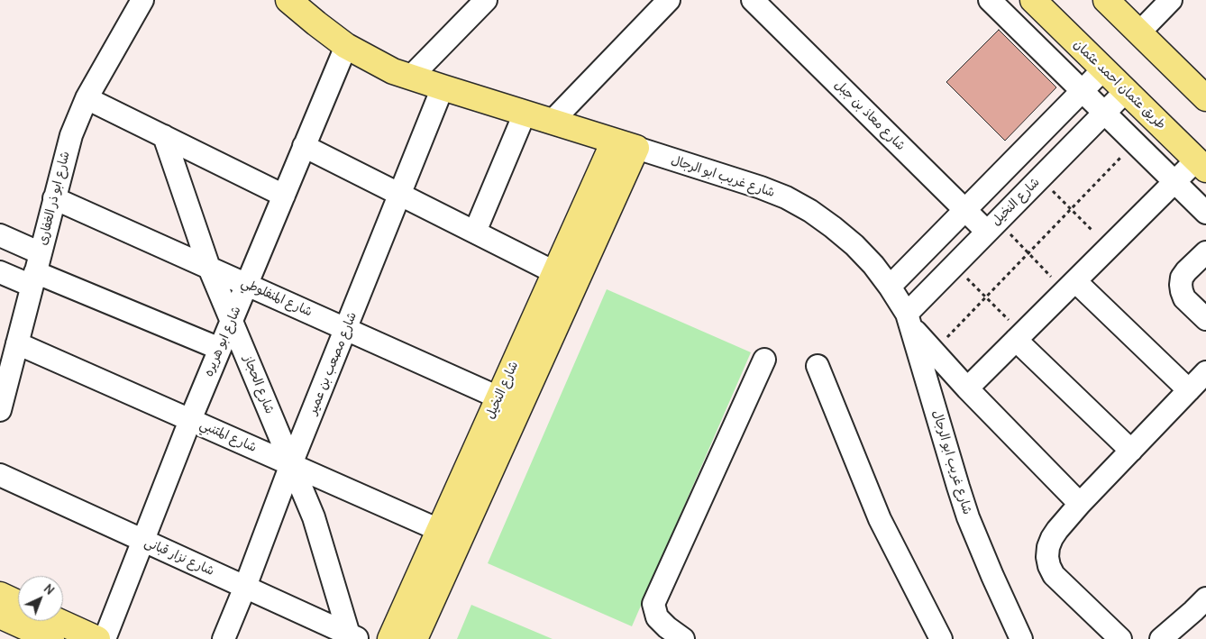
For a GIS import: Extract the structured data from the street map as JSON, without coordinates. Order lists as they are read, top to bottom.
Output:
{
  "streets": {
    "main road": ["طريق عثمان احمد عثمان", "شارع غريب ابو الرجال", "شارع النخيل"],
    "street": [
      "شارع معاذ بن جبل",
      "شارع ابو ذر الغفارى",
      "شارع المنفلوطي",
      "شارع ابو هريره",
      "شارع مصعب بن عمير",
      "شارع الحجاز",
      "شارع المتنبي",
      "شارع نزار قبانى"
    ]
  },
  "crossings": [
    ["طريق عثمان احمد عثمان", "شارع النخيل"],
    ["شارع معاذ بن جبل", "شارع النخيل"],
    ["شارع غريب ابو الرجال", "شارع النخيل"],
    ["شارع غريب ابو الرجال", "شارع ابو هريره"],
    ["شارع غريب ابو الرجال", "شارع مصعب بن عمير"],
    ["شارع ابو ذر الغفارى", "شارع المنفلوطي"],
    ["شارع ابو ذر الغفارى", "شارع المتنبي"],
    ["شارع النخيل", "شارع المنفلوطي"],
    ["شارع النخيل", "شارع المتنبي"],
    ["شارع المنفلوطي", "شارع ابو هريره"],
    ["شارع المنفلوطي", "شارع مصعب بن عمير"],
    ["شارع المنفلوطي", "شارع الحجاز"],
    ["شارع ابو هريره", "شارع الحجاز"],
    ["شارع ابو هريره", "شارع المتنبي"],
    ["شارع ابو هريره", "شارع نزار قبانى"],
    ["شارع مصعب بن عمير", "شارع الحجاز"],
    ["شارع مصعب بن عمير", "شارع المتنبي"],
    ["شارع مصعب بن عمير", "شارع نزار قبانى"],
    ["شارع الحجاز", "شارع المتنبي"],
    ["شارع الحجاز", "شارع نزار قبانى"]
  ],
  "north": "top right"
}
